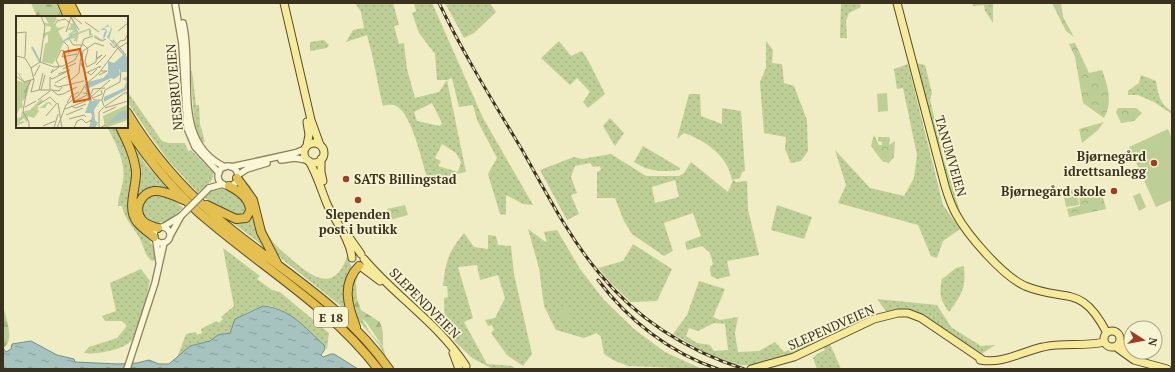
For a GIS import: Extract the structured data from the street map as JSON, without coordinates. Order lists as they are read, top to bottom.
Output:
{
  "streets": {
    "highway": ["E 18"],
    "main road": ["TANUMVEIEN", "SLEPENDVEIEN"],
    "street": ["NESBRUVEIEN"]
  },
  "crossings": [
    ["NESBRUVEIEN", "E 18"],
    ["TANUMVEIEN", "SLEPENDVEIEN"],
    ["SLEPENDVEIEN", "E 18"]
  ],
  "places": [
    "Bjørnegård idrettsanlegg",
    "SATS Billingstad",
    "Bjørnegård skole",
    "Slependen post i butikk"
  ],
  "north": "right"
}
